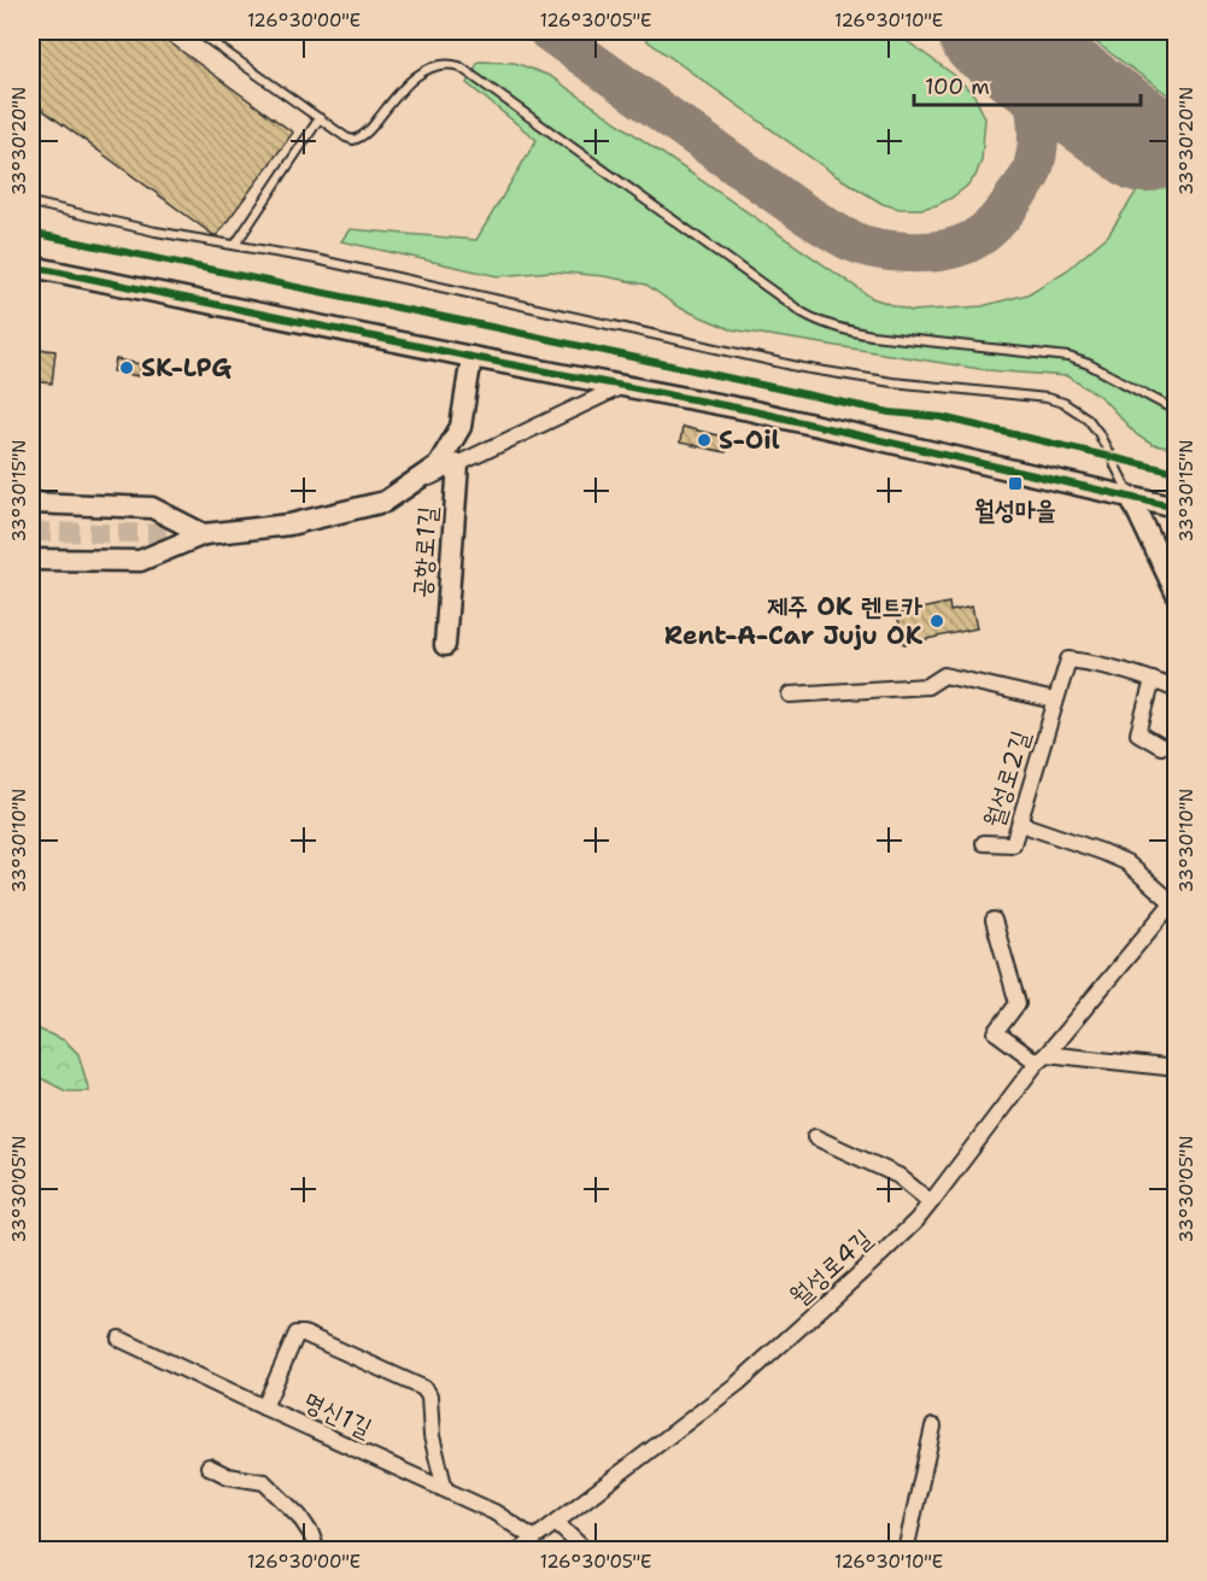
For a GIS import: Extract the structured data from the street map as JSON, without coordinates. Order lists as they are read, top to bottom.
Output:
{
  "streets": {
    "street": [
      "공항로1길",
      "월성로2길",
      "월성로4길",
      "명신1길"
    ]
  },
  "crossings": [
    ["월성로4길", "명신1길"]
  ],
  "places": {
    "other": ["SK-LPG", "S-Oil", "제주 OK 렌트카 Rent-A-Car Juju OK"],
    "transit": ["월성마을"]
  },
  "scale_bar": "100 m",
  "coordinates": [
    "126°30'00\"E",
    "126°30'05\"E",
    "126°30'10\"E",
    "33°30'20\"N",
    "33°30'15\"N",
    "33°30'10\"N",
    "33°30'05\"N"
  ]
}
